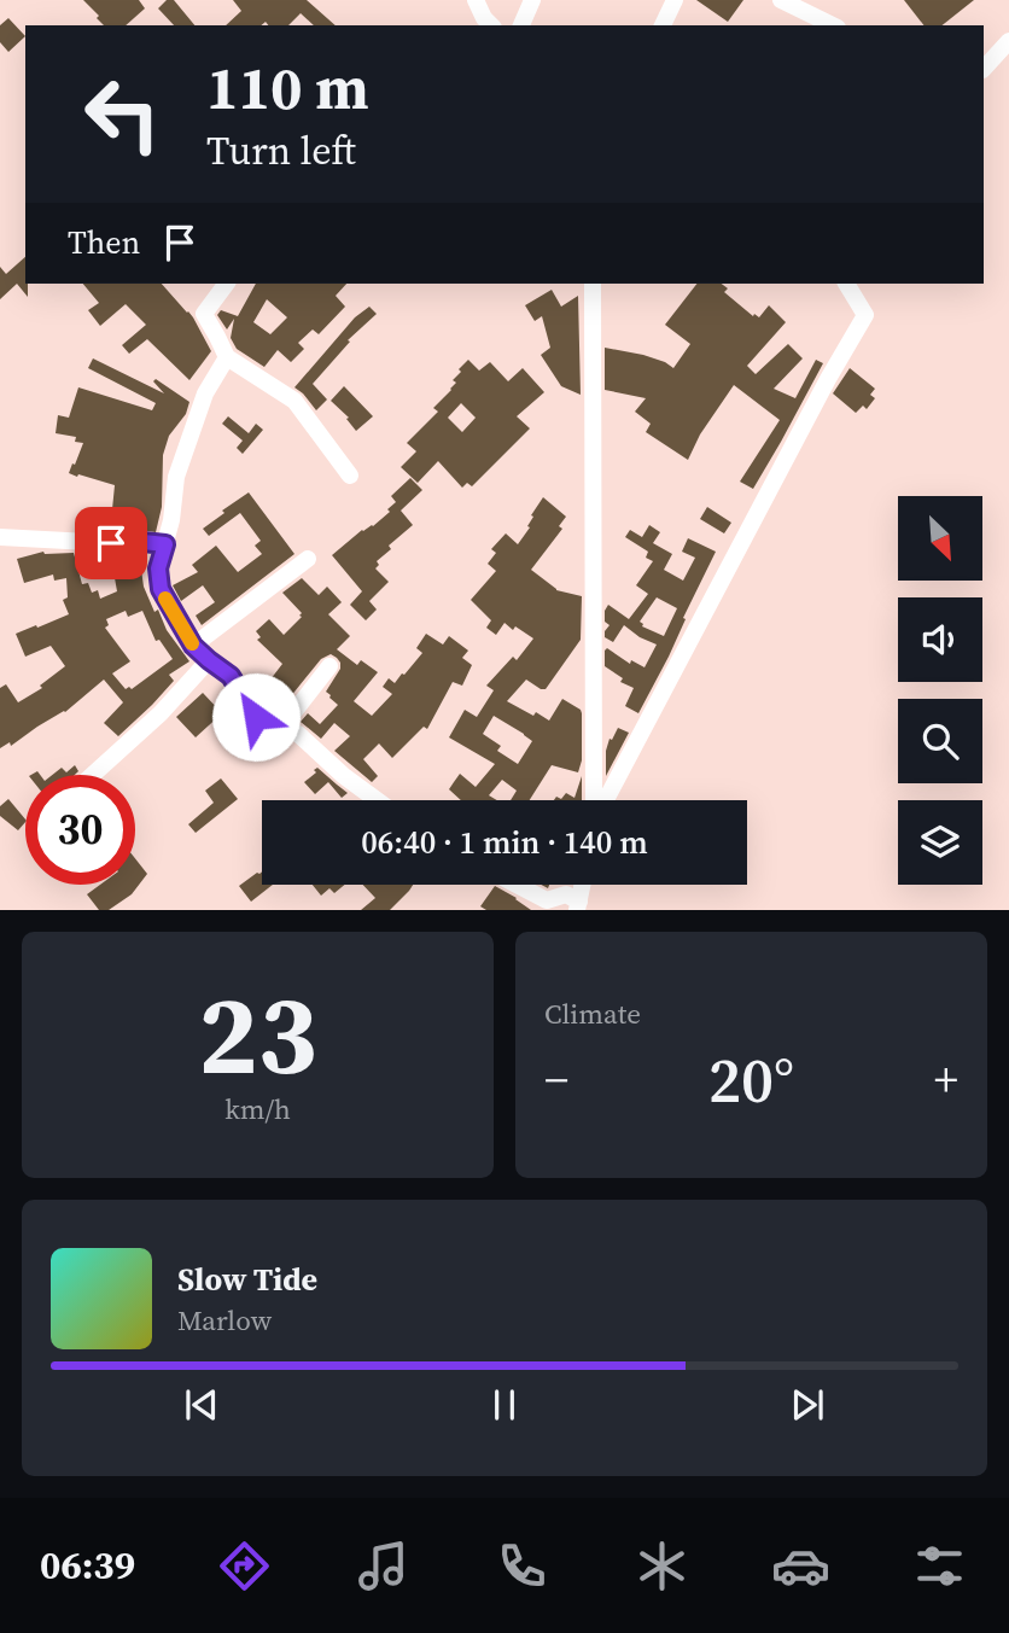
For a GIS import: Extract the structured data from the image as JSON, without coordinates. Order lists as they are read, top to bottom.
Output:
{
  "north": "bottom right",
  "page": {
    "turn": ["110 m", "Turn left"],
    "then": "Then",
    "limit": "30",
    "trip": "06:40 · 1 min · 140 m",
    "tile": [
      ["23", "km/h"],
      "Climate"
    ],
    "heat": ["−", "20°", "+"],
    "song": ["Slow Tide", "Marlow"],
    "tabs": "06:39"
  }
}
